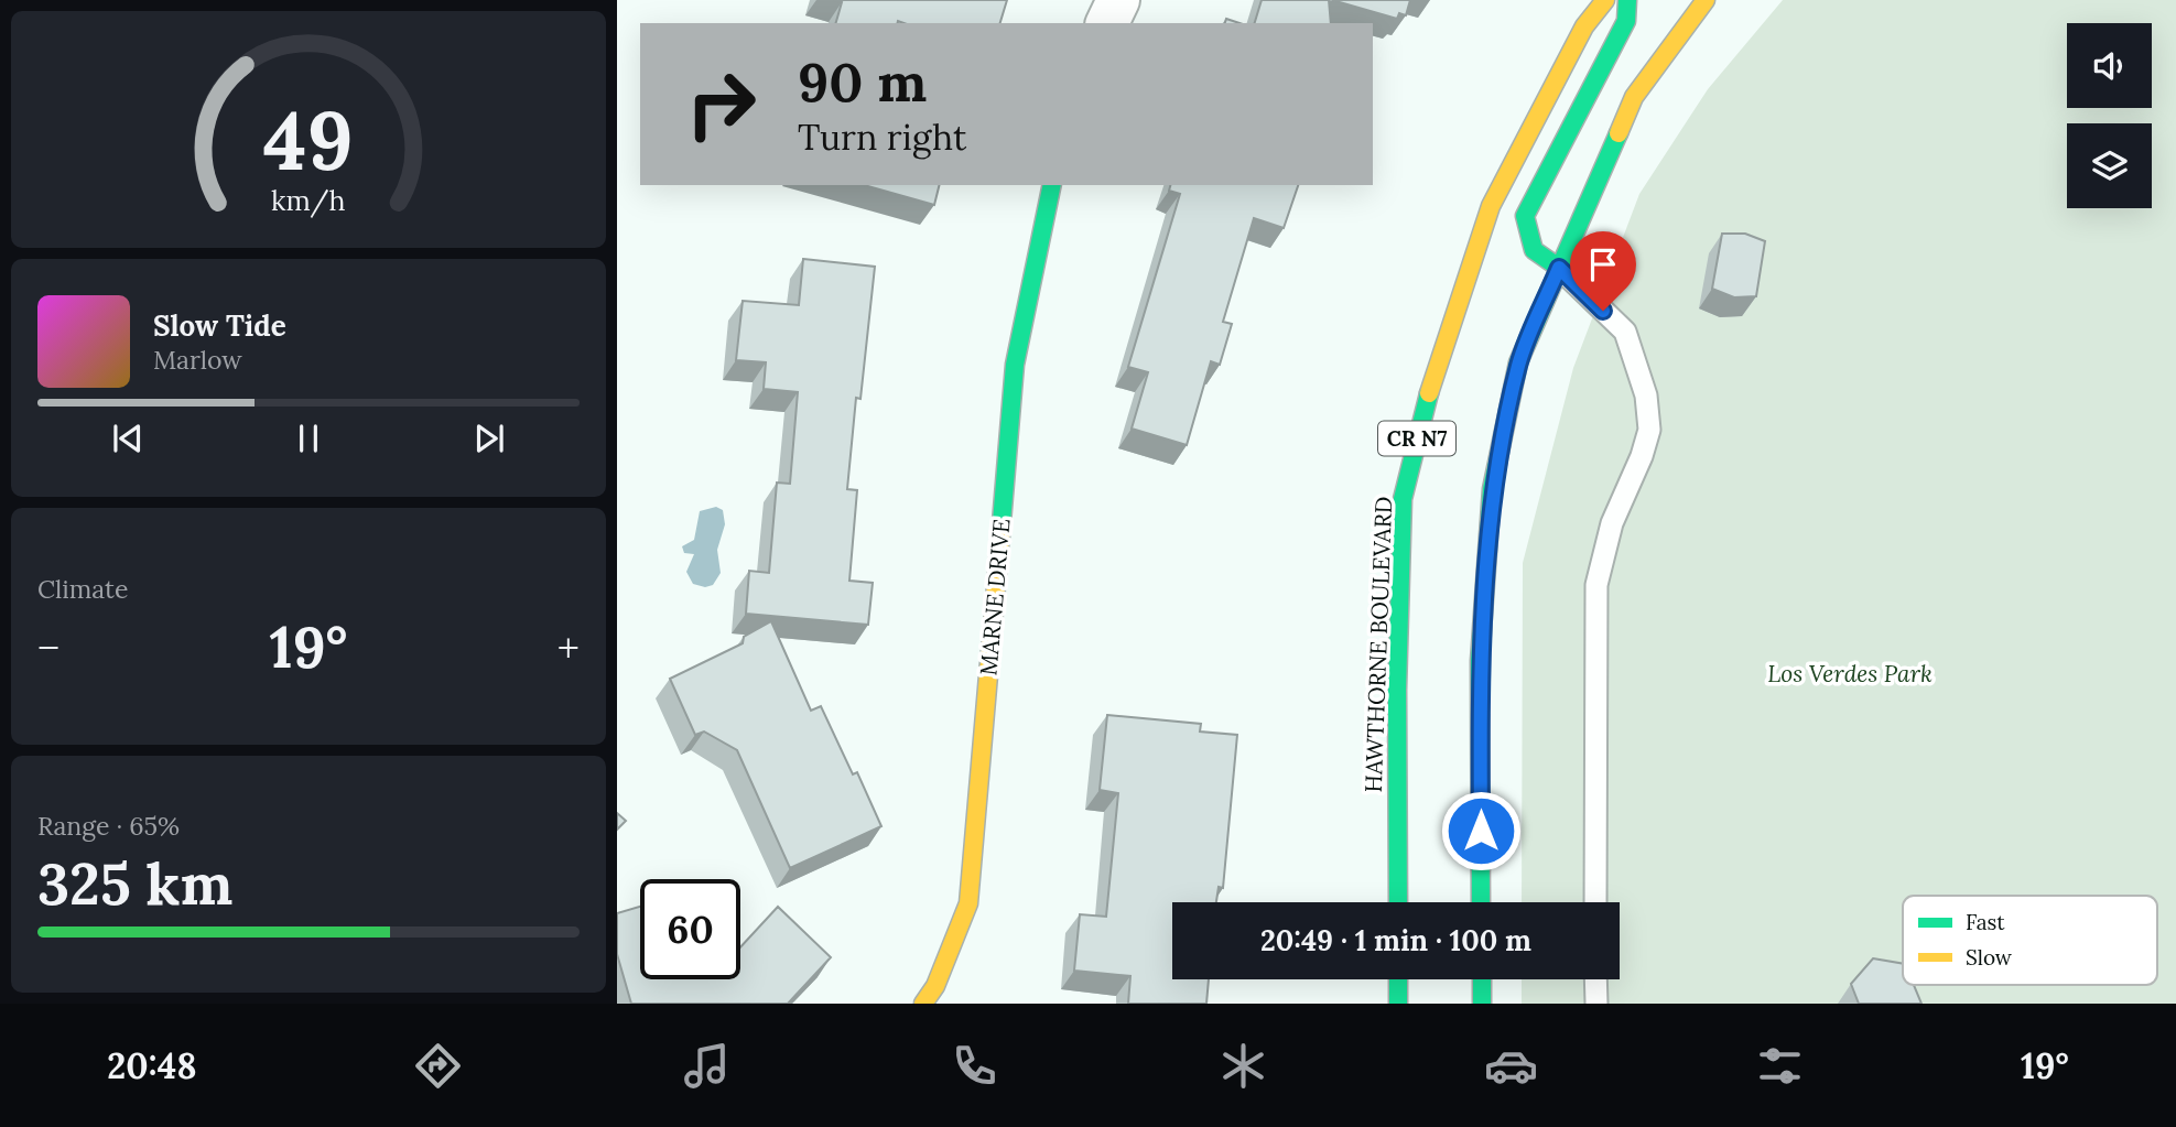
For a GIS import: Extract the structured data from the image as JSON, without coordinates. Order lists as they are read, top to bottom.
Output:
{
  "streets": {
    "main road": ["CR N7", "MARNE DRIVE", "HAWTHORNE BOULEVARD"]
  },
  "parks": ["Los Verdes Park"],
  "legend": ["Fast", "Slow"],
  "page": {
    "turn": ["90 m", "Turn right"],
    "song": ["Slow Tide", "Marlow"],
    "tile": [
      "Climate",
      ["Range · 65%", "325 km"]
    ],
    "heat": ["−", "19°", "+"],
    "limit": "60",
    "trip": "20:49 · 1 min · 100 m",
    "tabs": ["20:48", "19°"],
    "gauge": ["49", "km/h"]
  }
}
